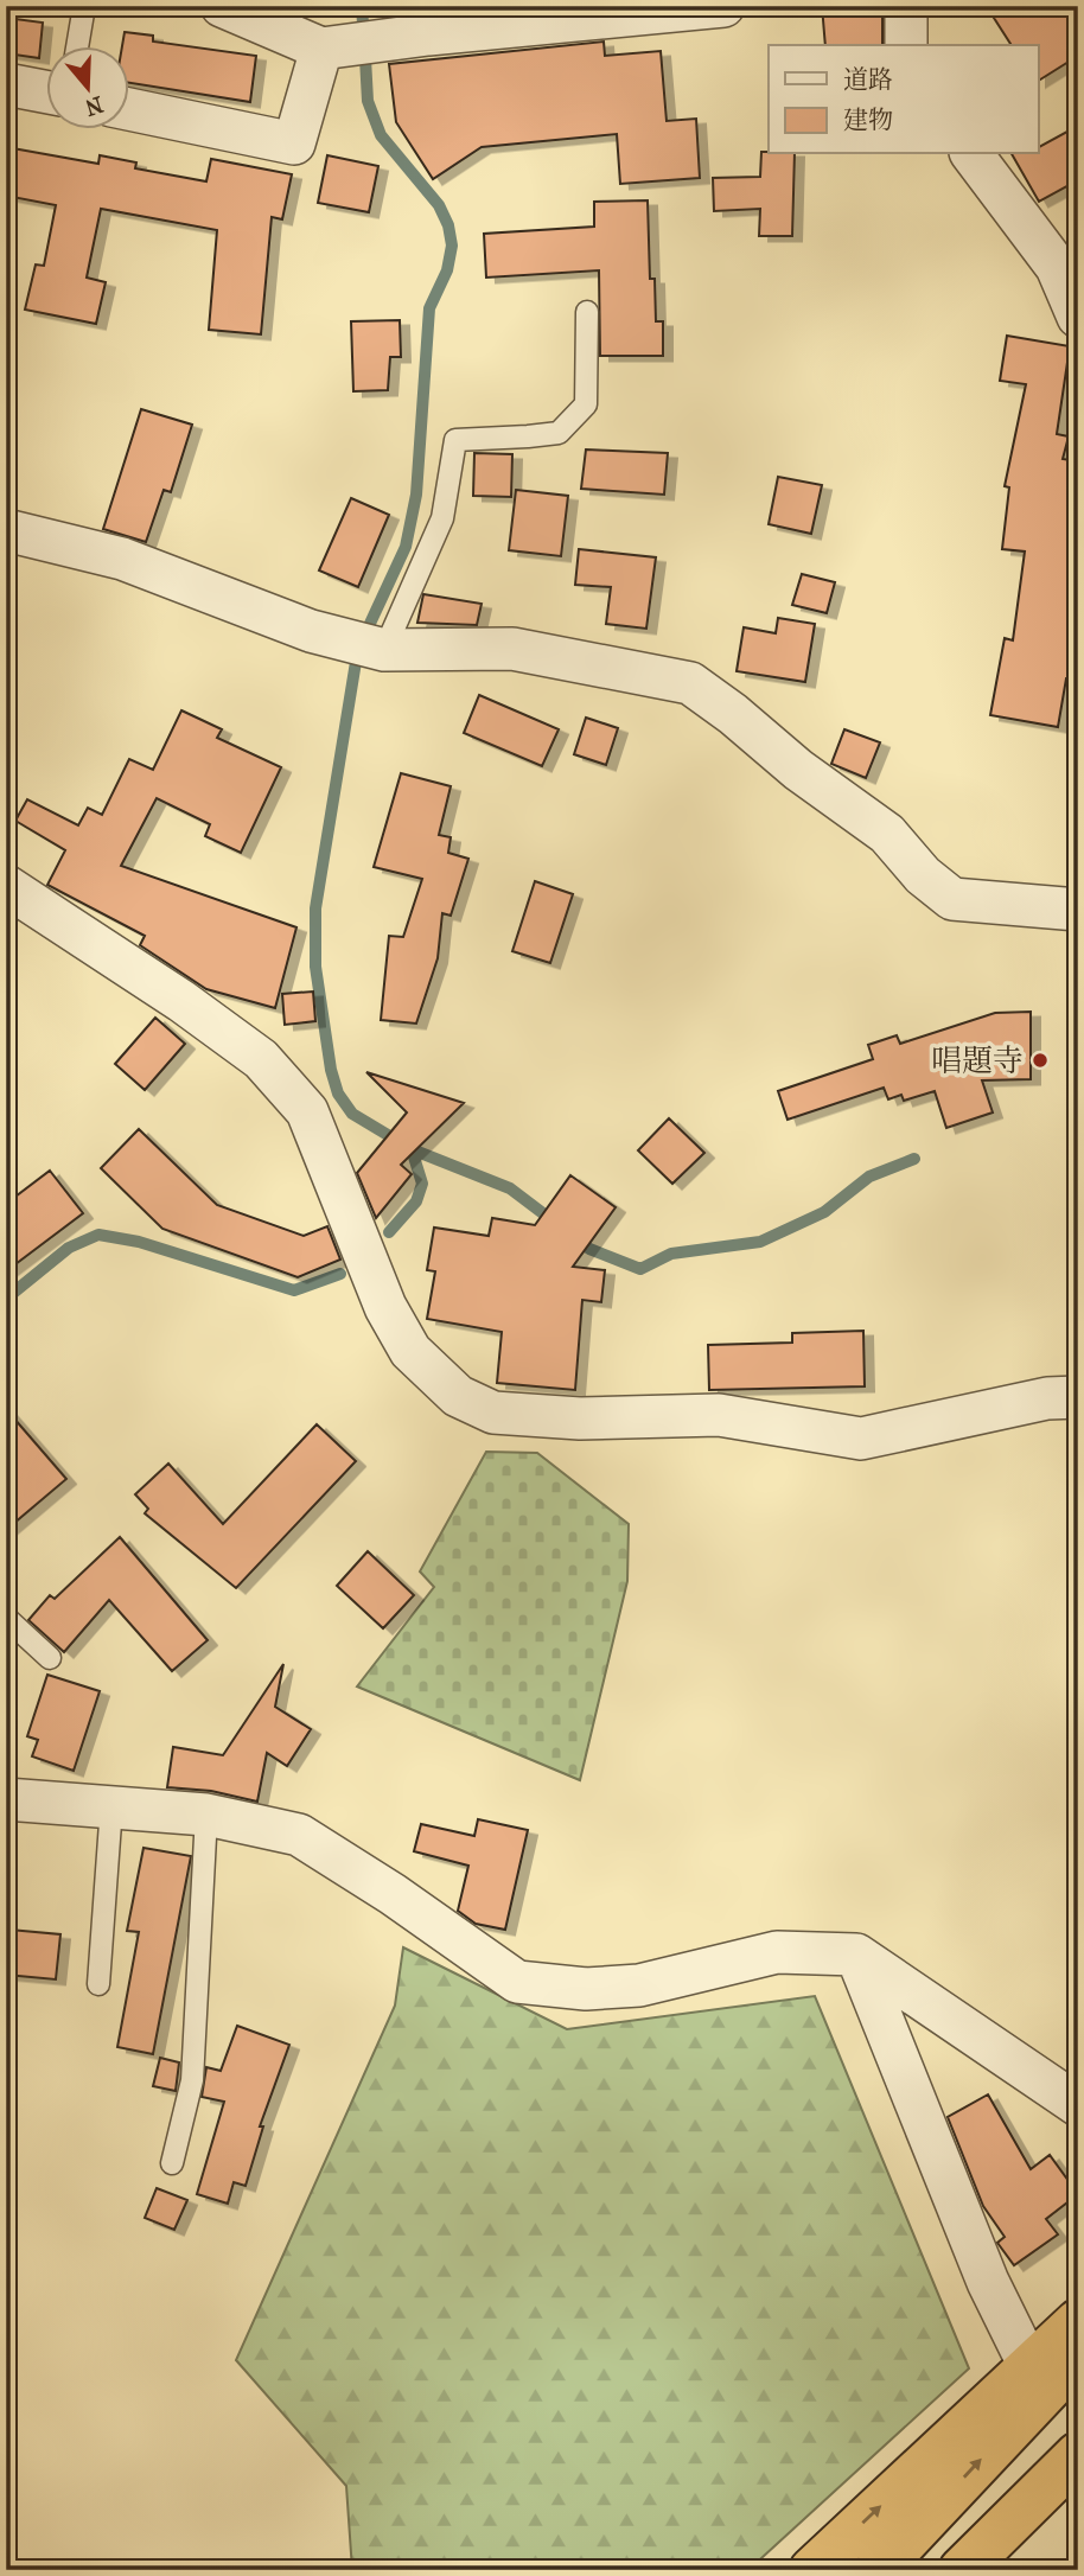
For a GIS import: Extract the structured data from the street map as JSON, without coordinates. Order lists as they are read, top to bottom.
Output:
{
  "places": ["唱題寺"],
  "legend": ["道路", "建物"],
  "north": "bottom"
}
